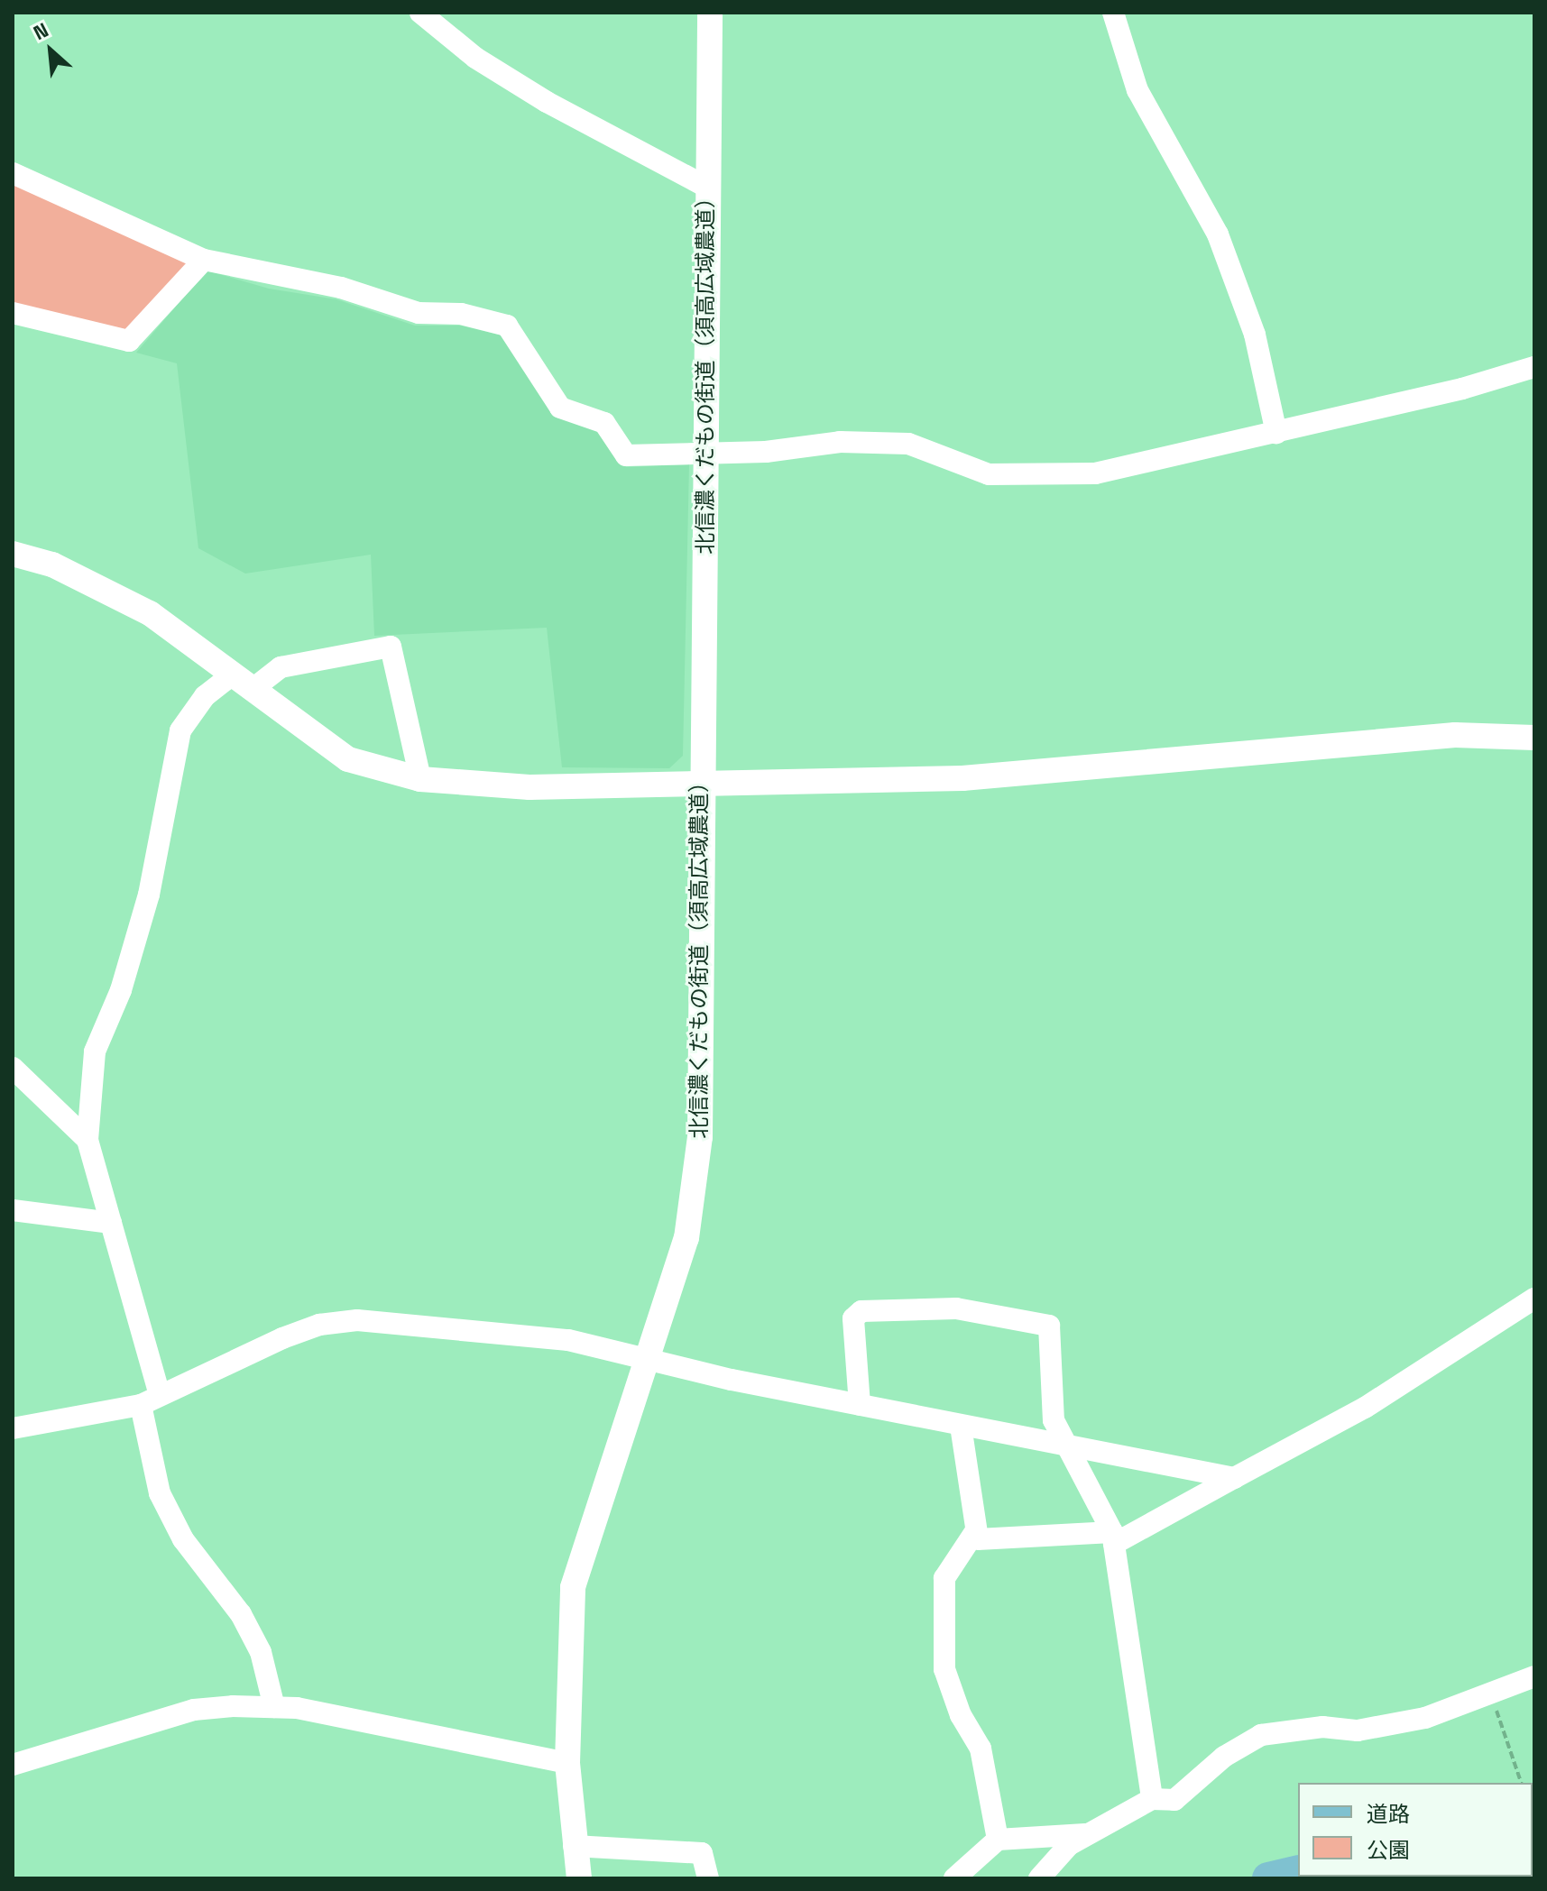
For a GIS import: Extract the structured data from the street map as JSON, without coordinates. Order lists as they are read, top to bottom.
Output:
{
  "streets": {
    "street": ["北信濃くだもの街道（須高広域農道）"]
  },
  "legend": ["道路", "公園"],
  "north": "top left"
}
